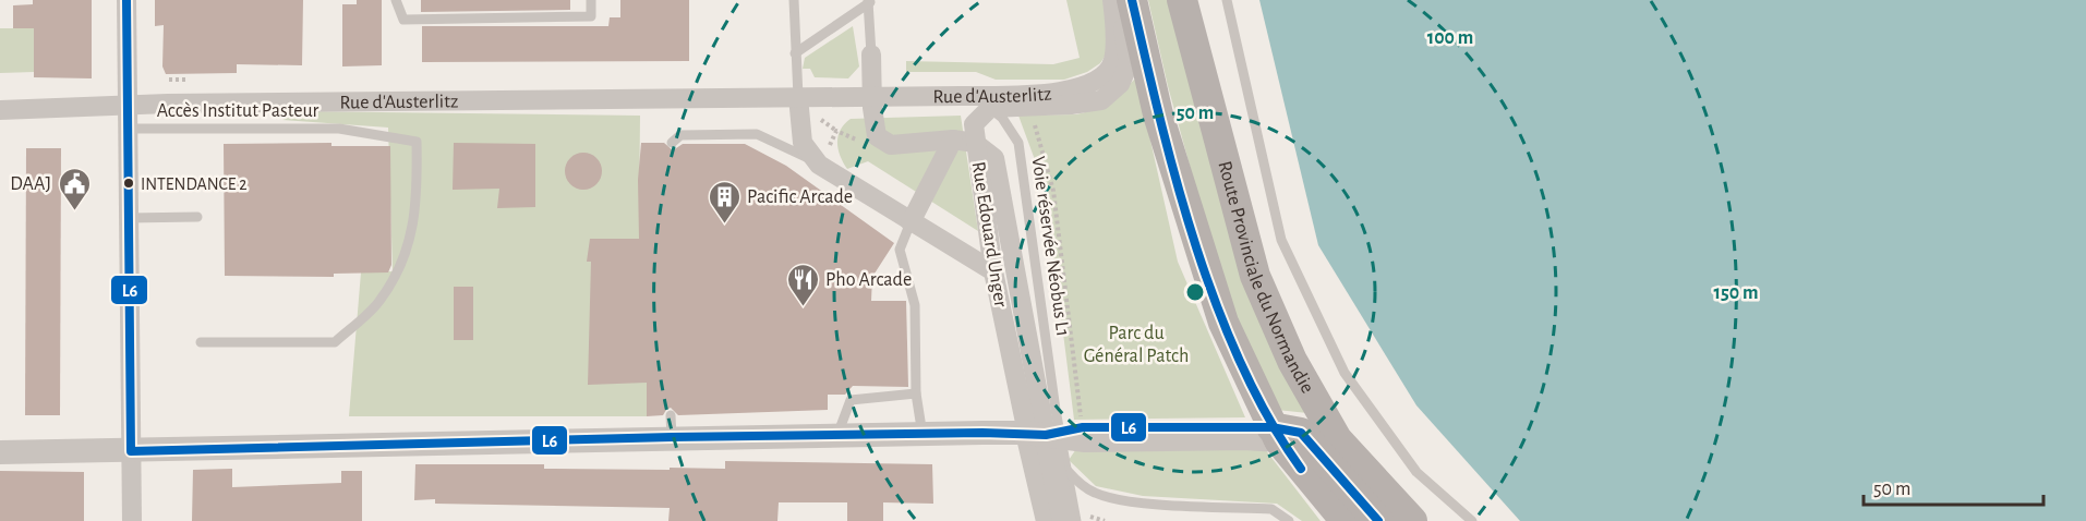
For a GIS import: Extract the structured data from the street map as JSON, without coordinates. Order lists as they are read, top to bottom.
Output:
{
  "streets": {
    "main road": ["Route Provinciale du Normandie"],
    "street": ["Rue d'Austerlitz", "Rue Edouard Unger"],
    "lane": ["Accès Institut Pasteur", "Voie réservée Néobus L1"]
  },
  "crossings": [
    ["Rue d'Austerlitz", "Rue Edouard Unger"],
    ["Rue d'Austerlitz", "Voie réservée Néobus L1"],
    ["Rue Edouard Unger", "Voie réservée Néobus L1"]
  ],
  "parks": ["Parc du Général Patch"],
  "places": {
    "other": ["INTENDANCE 2"],
    "public building": ["DAAJ"],
    "building": ["Pacific Arcade"],
    "restaurant": ["Pho Arcade"]
  },
  "lines": ["transit line L6"],
  "scale_bar": "50 m",
  "rings": ["100 m", "50 m", "150 m"]
}
